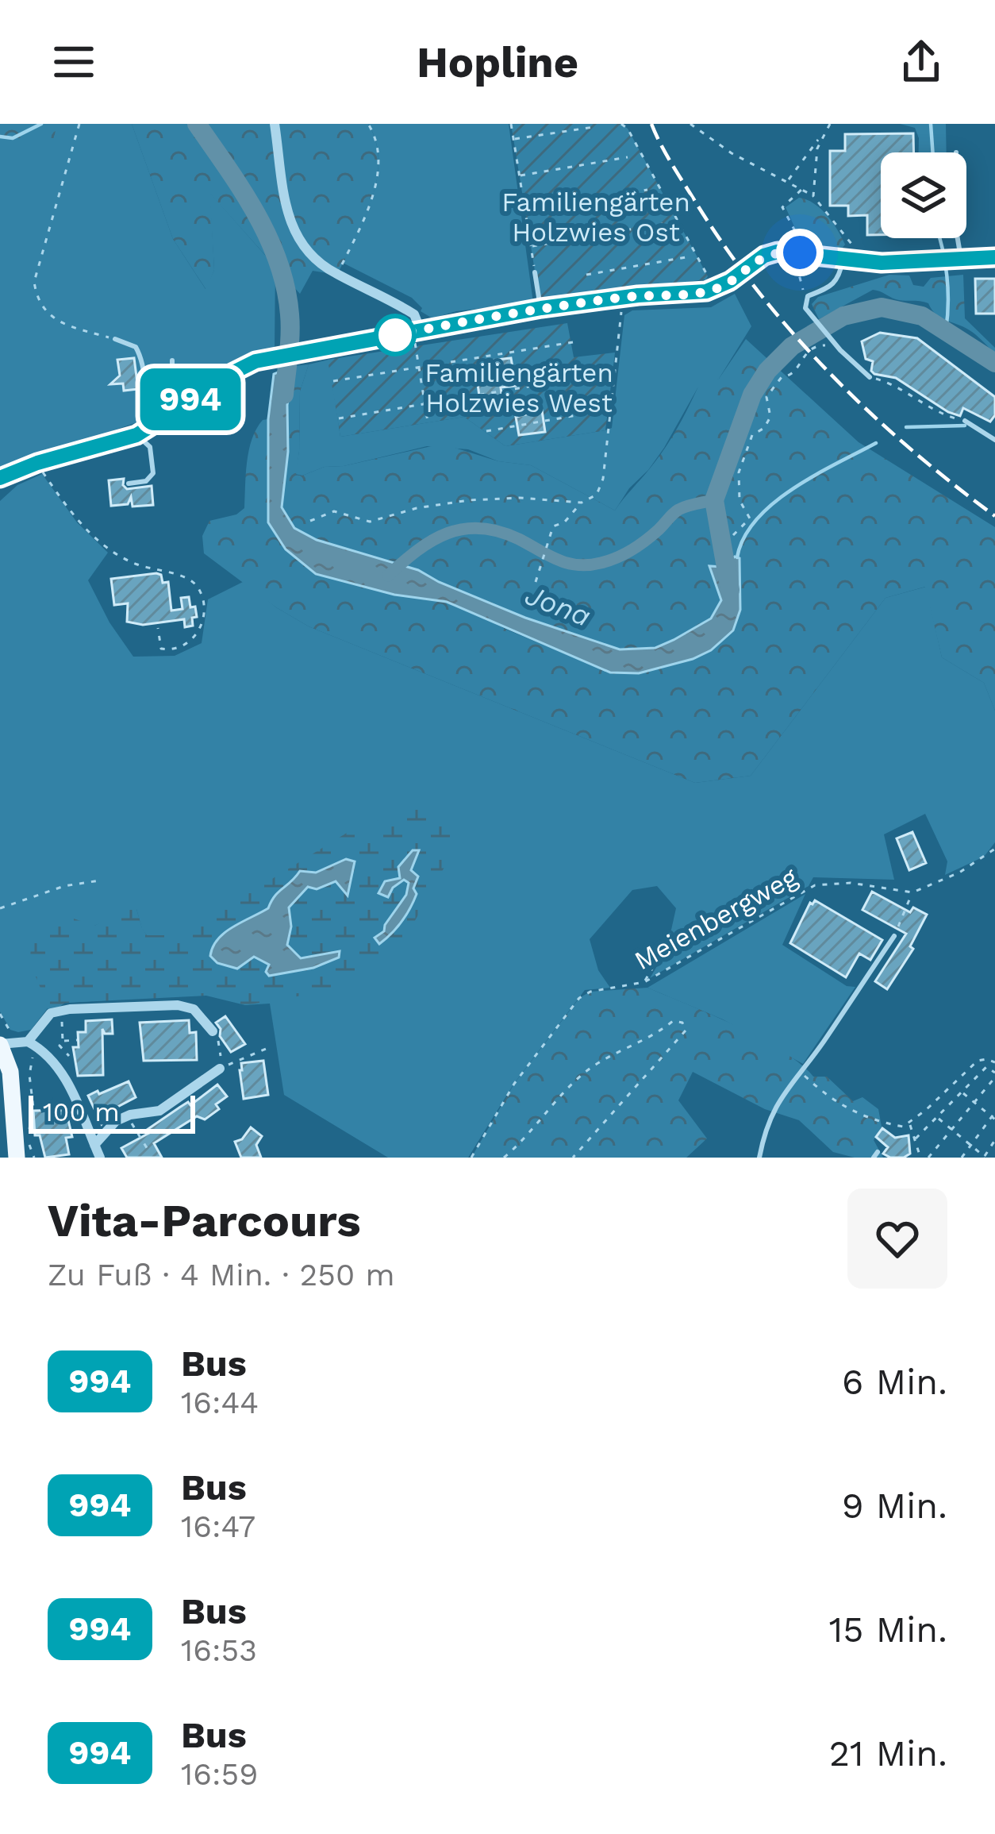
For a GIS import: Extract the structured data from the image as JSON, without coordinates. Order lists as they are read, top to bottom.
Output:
{
  "streets": {
    "path": ["Meienbergweg"]
  },
  "water": ["Jona"],
  "parks": ["Familiengärten Holzwies Ost", "Familiengärten Holzwies West"],
  "lines": ["bus line 994"],
  "scale_bar": "100 m",
  "page": {
    "header": "Hopline",
    "on_map": "994",
    "scale": "100 m",
    "heading": ["Vita-Parcours", "Zu Fuß · 4 Min. · 250 m"],
    "list": [
      {
        "mark": "994",
        "name": "Bus",
        "note": "16:44",
        "value": "6 Min."
      },
      {
        "mark": "994",
        "name": "Bus",
        "note": "16:47",
        "value": "9 Min."
      },
      {
        "mark": "994",
        "name": "Bus",
        "note": "16:53",
        "value": "15 Min."
      },
      {
        "mark": "994",
        "name": "Bus",
        "note": "16:59",
        "value": "21 Min."
      }
    ]
  }
}
